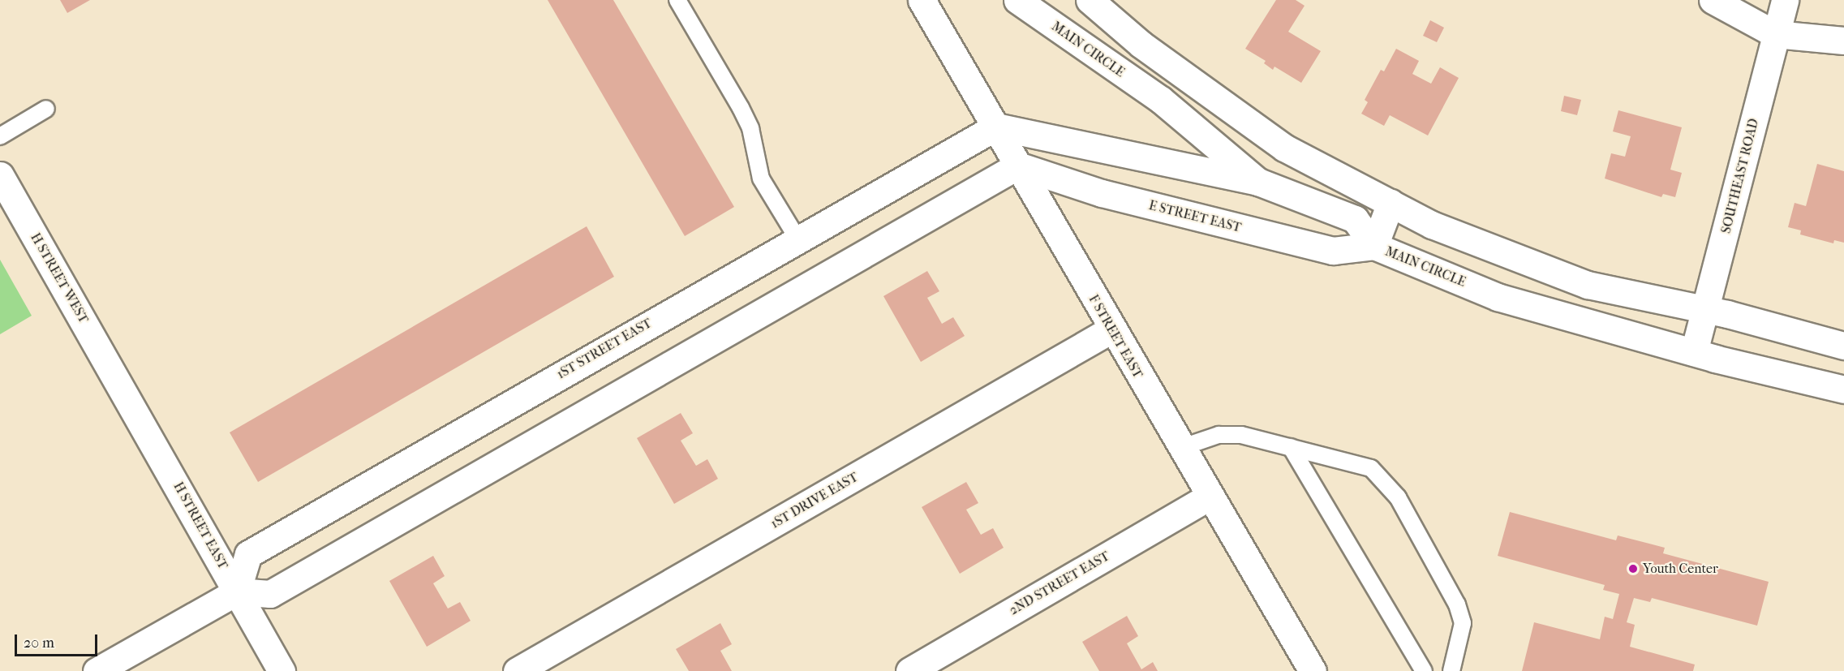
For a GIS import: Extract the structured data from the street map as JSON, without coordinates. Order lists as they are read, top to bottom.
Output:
{
  "streets": {
    "street": [
      "MAIN CIRCLE",
      "SOUTHEAST ROAD",
      "E STREET EAST",
      "H STREET WEST",
      "F STREET EAST",
      "1ST STREET EAST",
      "1ST DRIVE EAST",
      "H STREET EAST",
      "2ND STREET EAST"
    ]
  },
  "crossings": [
    ["MAIN CIRCLE", "SOUTHEAST ROAD"],
    ["MAIN CIRCLE", "E STREET EAST"],
    ["E STREET EAST", "F STREET EAST"],
    ["H STREET WEST", "H STREET EAST"],
    ["F STREET EAST", "1ST STREET EAST"],
    ["F STREET EAST", "1ST DRIVE EAST"],
    ["F STREET EAST", "2ND STREET EAST"],
    ["1ST STREET EAST", "H STREET EAST"]
  ],
  "places": ["Youth Center"],
  "scale_bar": "20 m"
}
